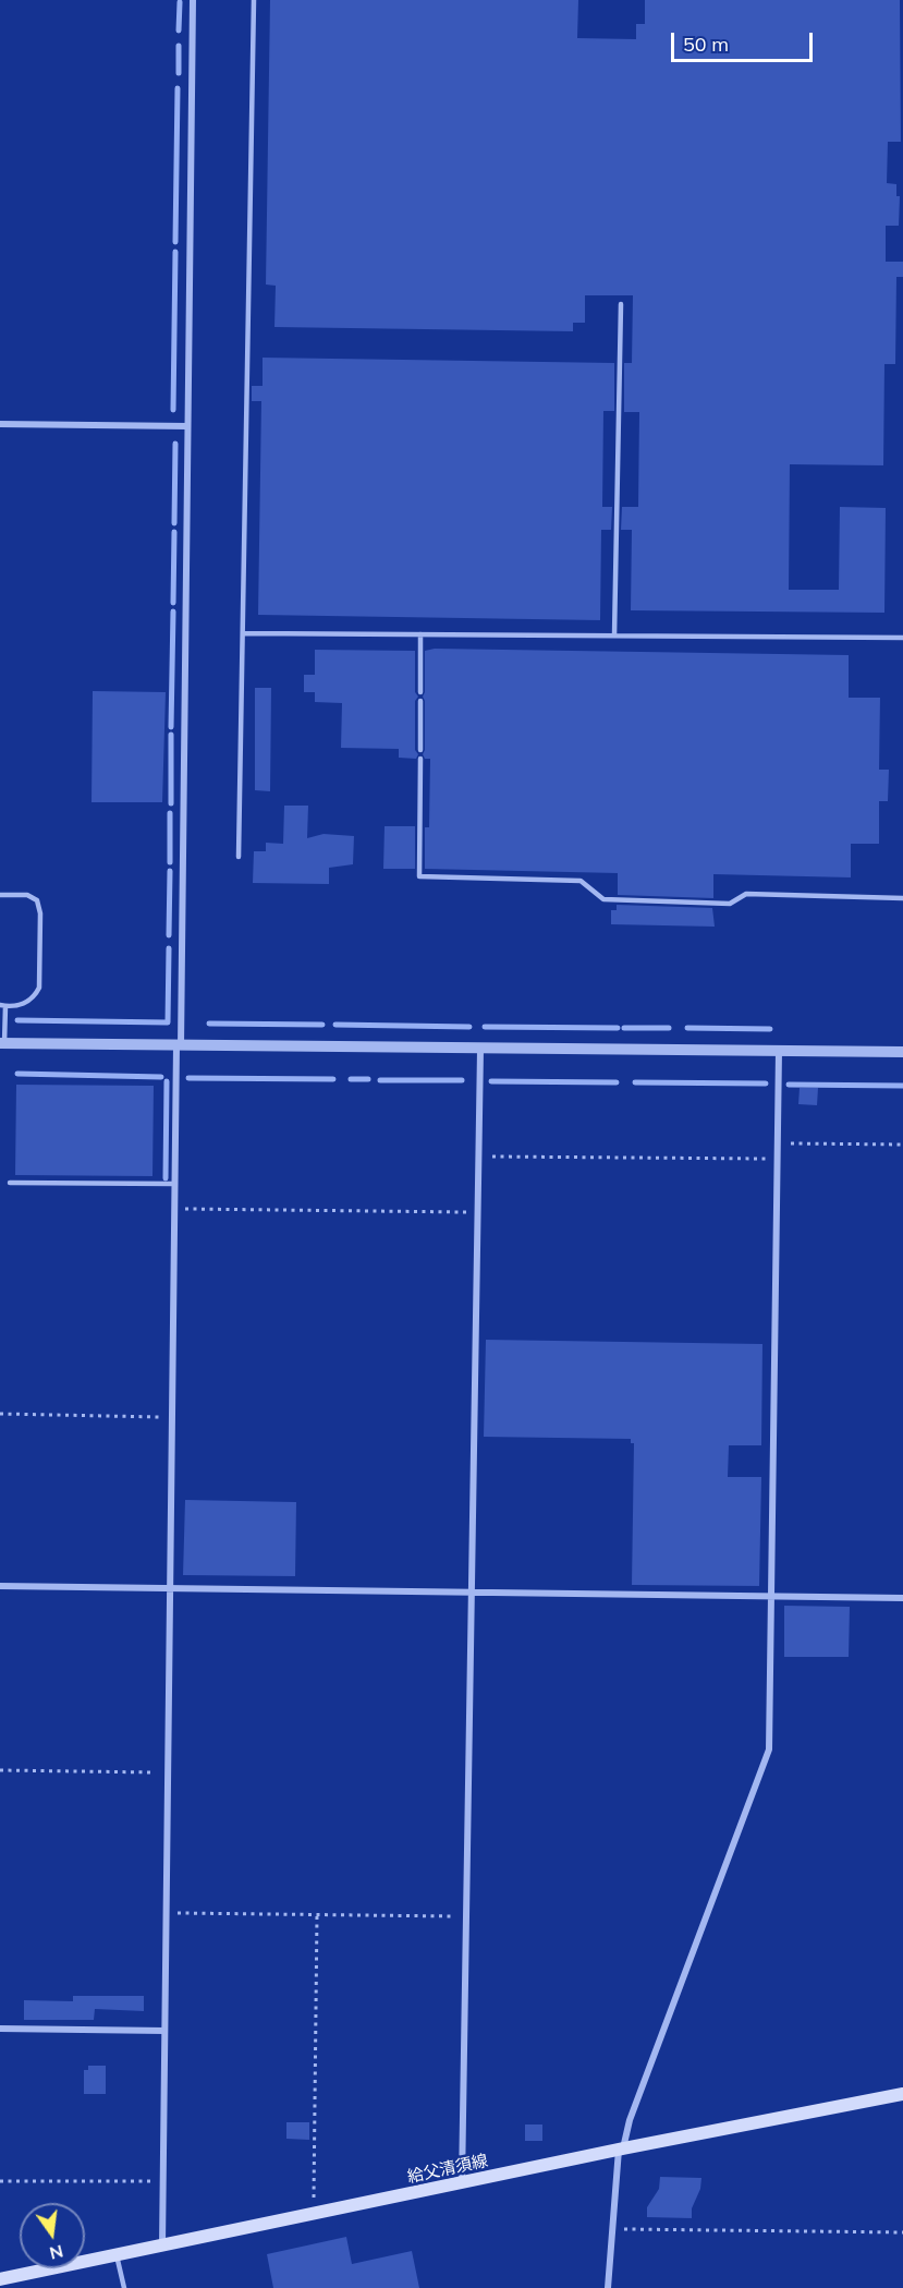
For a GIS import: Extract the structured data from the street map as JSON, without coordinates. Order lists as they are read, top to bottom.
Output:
{
  "streets": {
    "main road": ["給父清須線"]
  },
  "scale_bar": "50 m",
  "north": "bottom"
}
